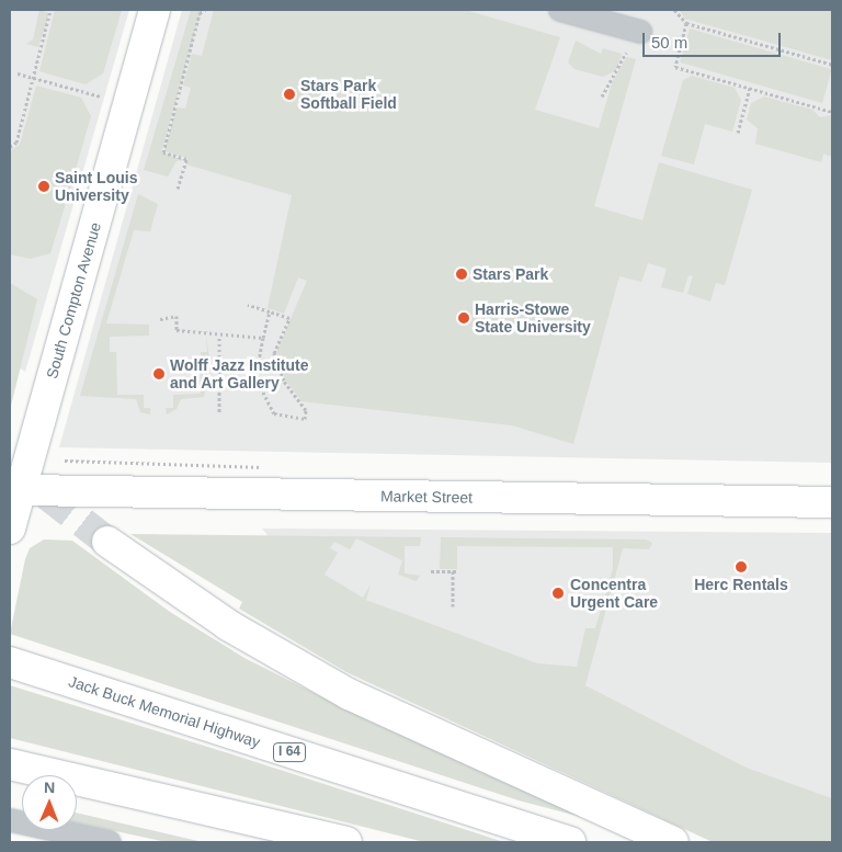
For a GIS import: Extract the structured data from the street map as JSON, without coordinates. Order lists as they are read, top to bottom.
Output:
{
  "streets": {
    "main road": [
      "South Compton Avenue",
      "Market Street",
      "Jack Buck Memorial Highway",
      "I 64"
    ]
  },
  "crossings": [
    ["South Compton Avenue", "Market Street"]
  ],
  "places": [
    "Stars Park Softball Field",
    "Saint Louis University",
    "Stars Park",
    "Harris-Stowe State University",
    "Wolff Jazz Institute and Art Gallery",
    "Herc Rentals",
    "Concentra Urgent Care"
  ],
  "scale_bar": "50 m",
  "north": "top"
}
